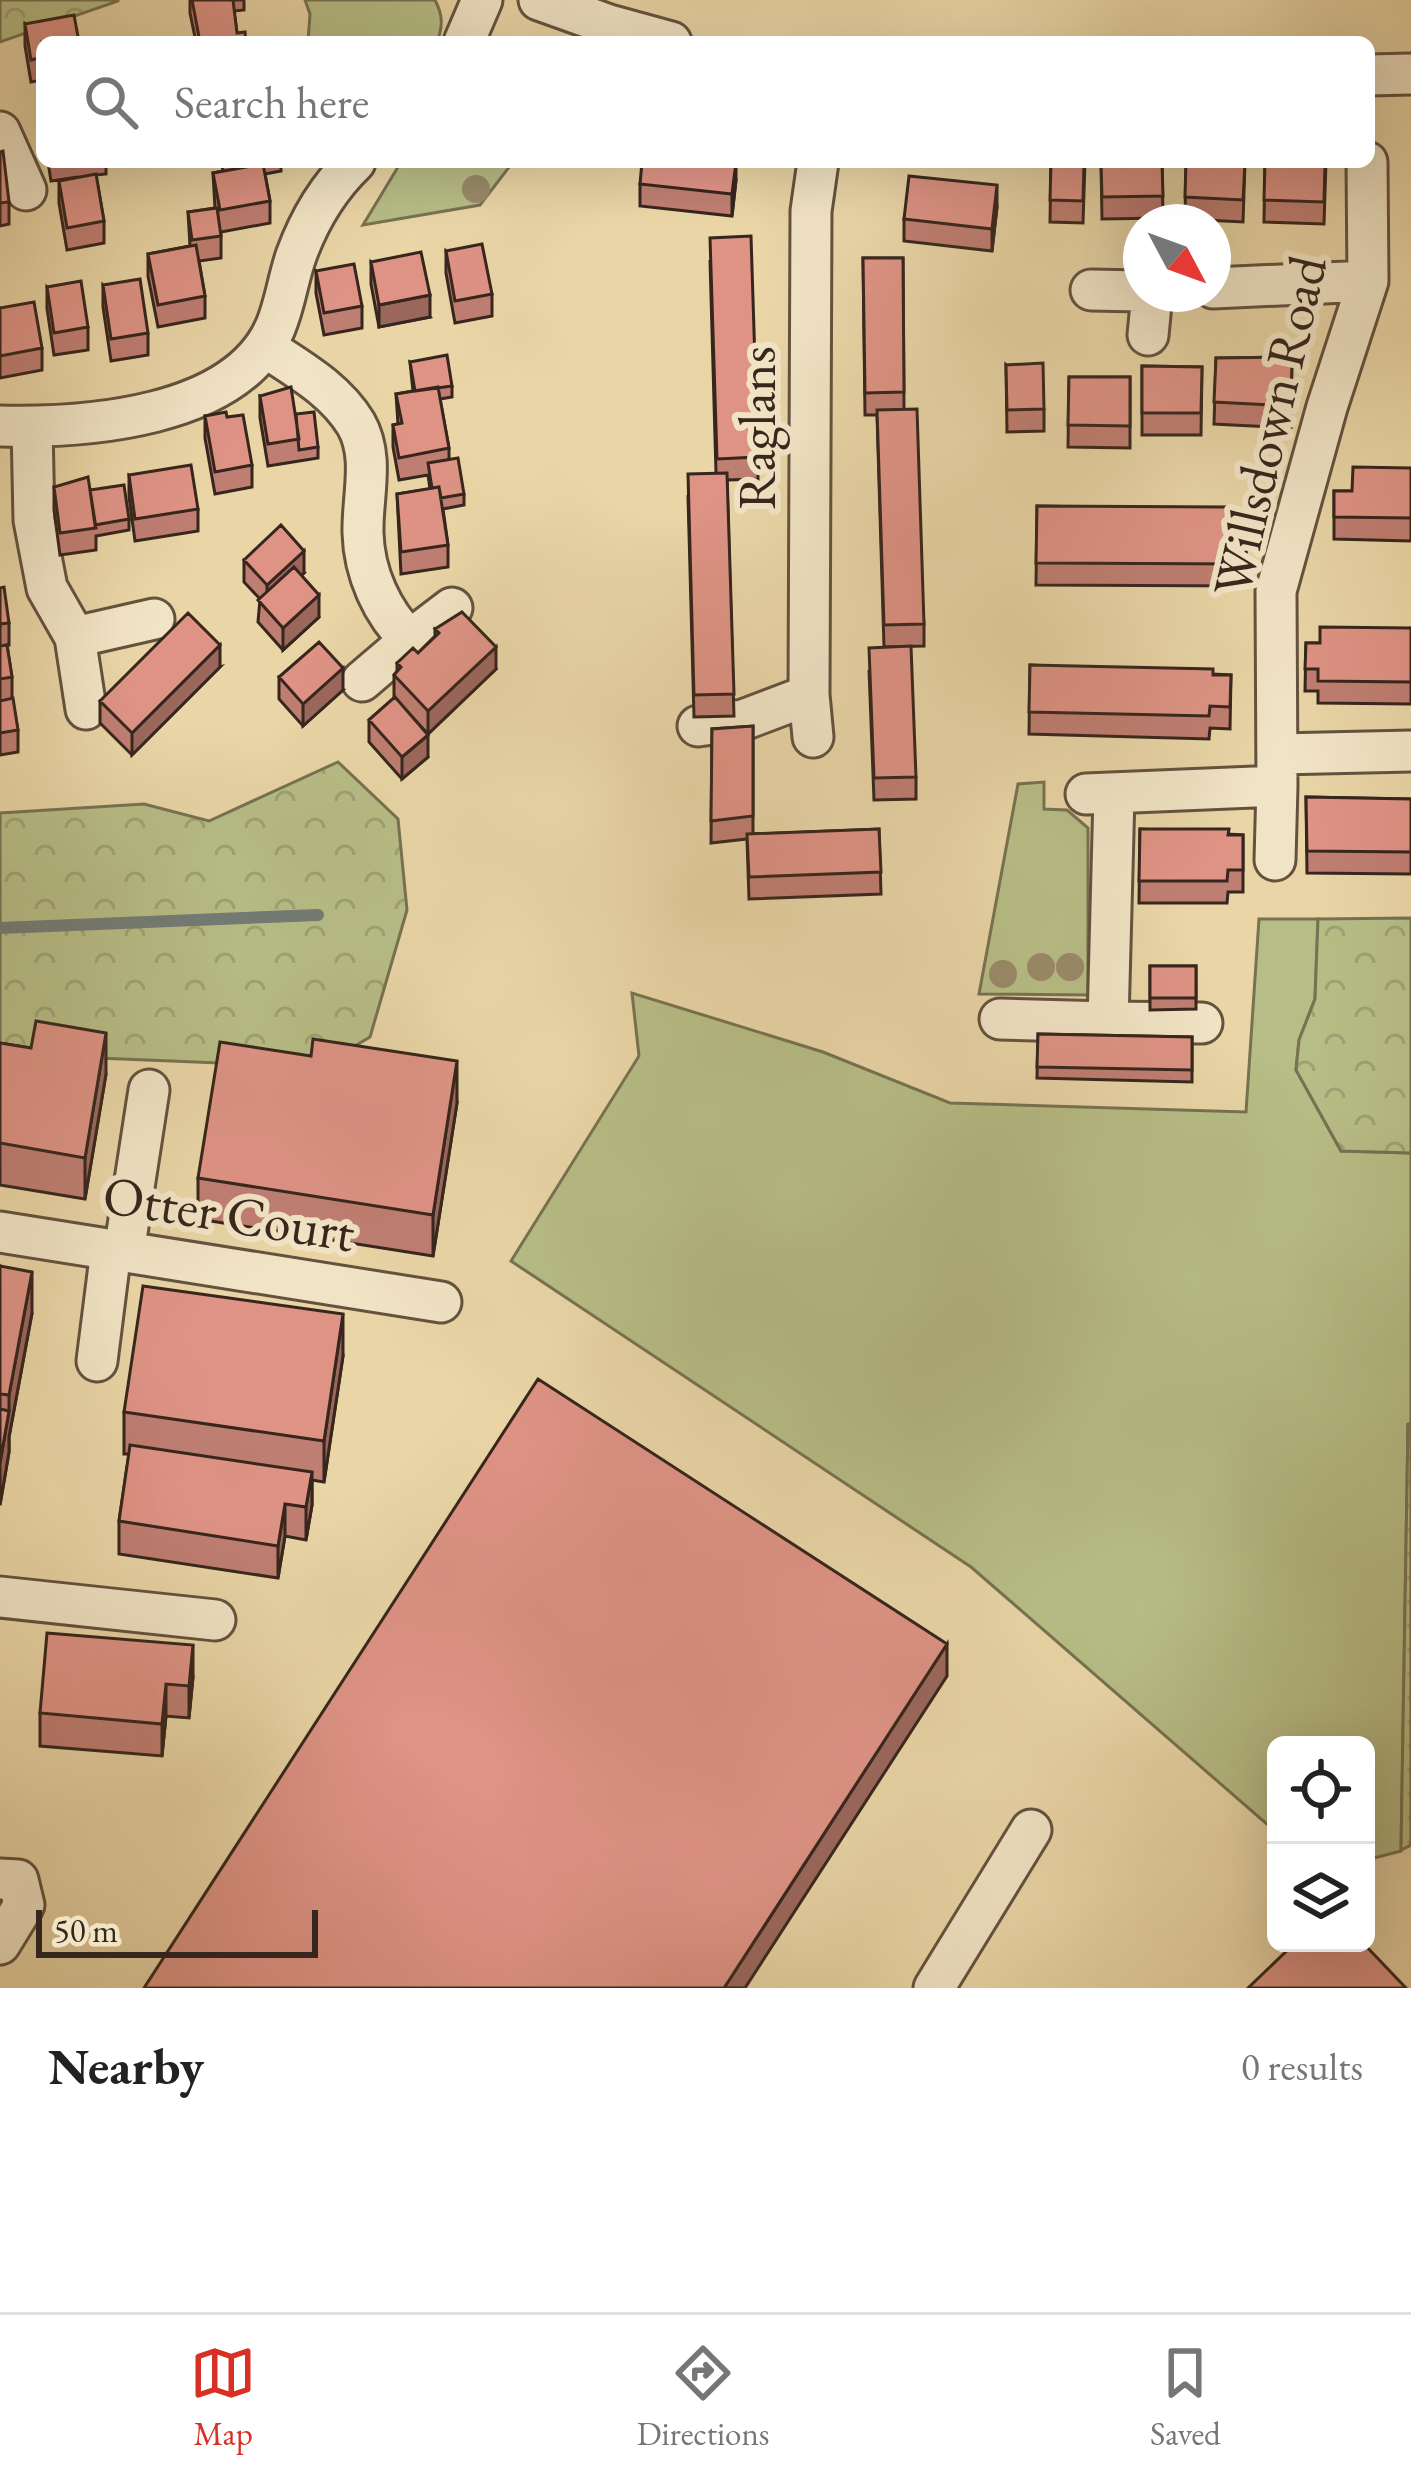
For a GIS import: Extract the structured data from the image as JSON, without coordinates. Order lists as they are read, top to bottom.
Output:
{
  "streets": {
    "street": ["Willsdown Road", "Raglans", "Otter Court"]
  },
  "scale_bar": "50 m",
  "north": "bottom right",
  "page": {
    "search": "Search here",
    "scale": "50 m",
    "heading": ["Nearby", "0 results"],
    "nav": ["Map", "Directions", "Saved"]
  }
}
